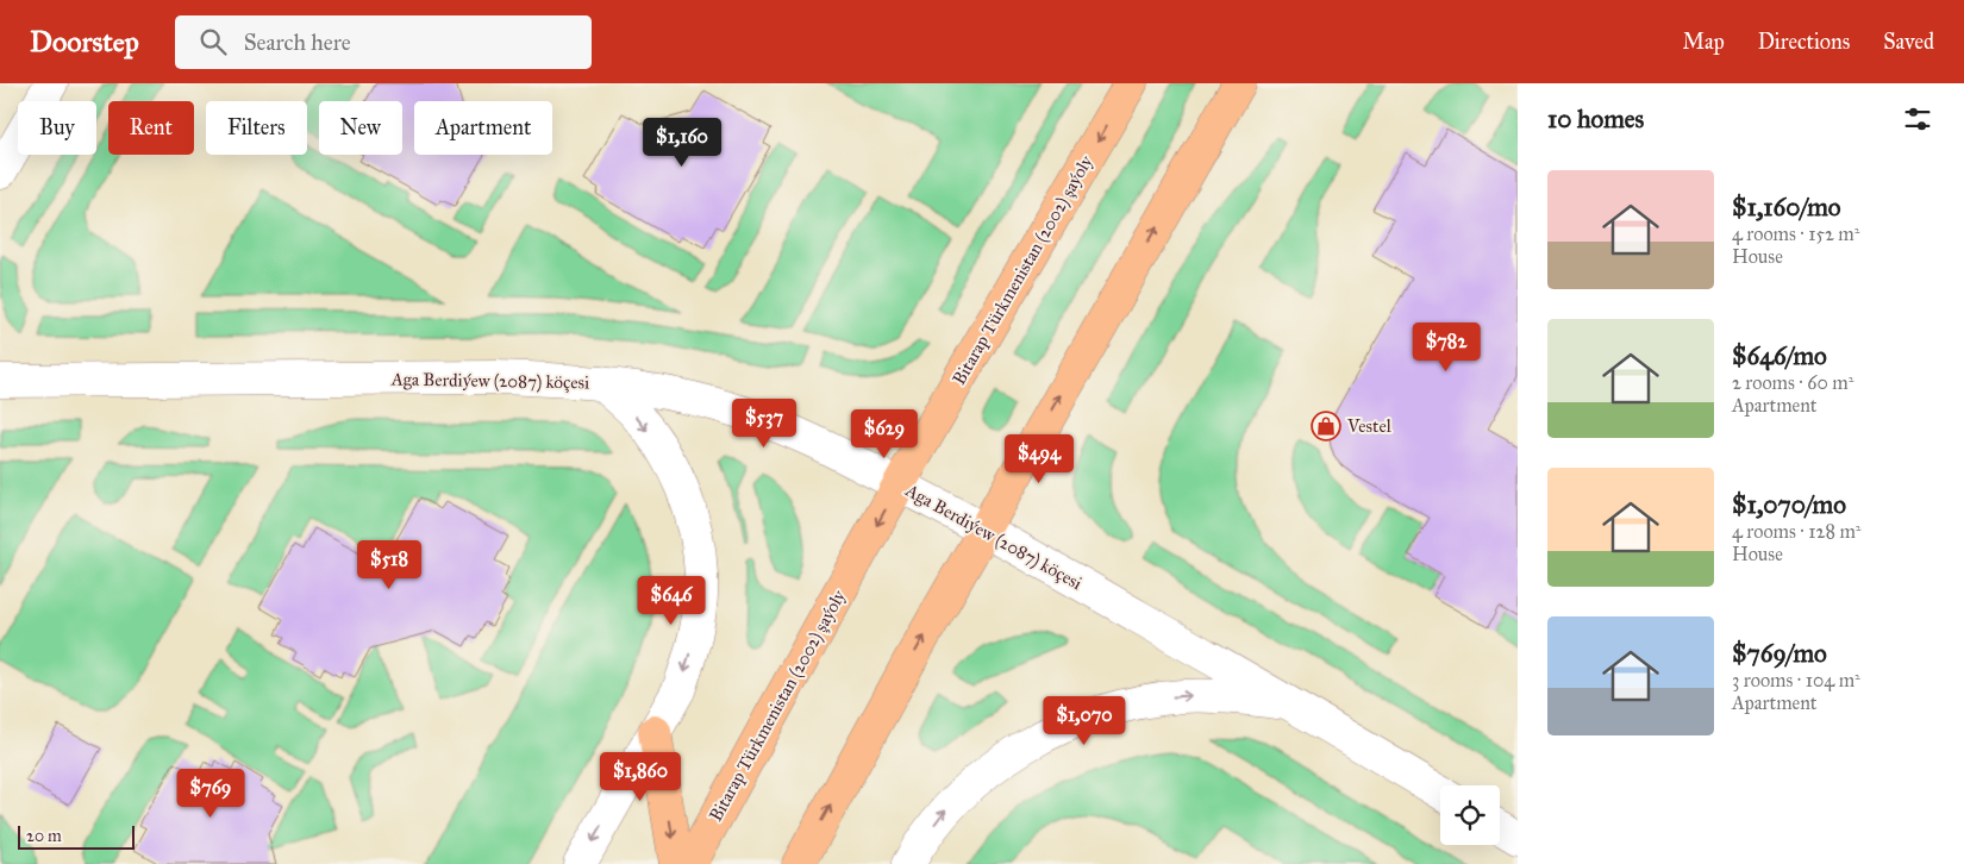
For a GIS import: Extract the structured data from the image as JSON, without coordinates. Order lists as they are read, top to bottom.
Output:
{
  "streets": {
    "main road": ["Bitarap Türkmenistan (2002) şaýoly"],
    "street": ["Aga Berdiýew (2087) köçesi"]
  },
  "crossings": [
    ["Bitarap Türkmenistan (2002) şaýoly", "Aga Berdiýew (2087) köçesi"]
  ],
  "places": {
    "shop": ["Vestel"]
  },
  "scale_bar": "20 m",
  "page": {
    "header": "Doorstep",
    "search": "Search here",
    "nav": ["Map", "Directions", "Saved"],
    "heading": "10 homes",
    "chip": [
      "Buy",
      "Rent",
      "Filters",
      "New",
      "Apartment"
    ],
    "price": [
      "$1,160",
      "$782",
      "$537",
      "$629",
      "$494",
      "$518",
      "$646",
      "$1,070",
      "$1,860",
      "$769"
    ],
    "list": [
      {
        "name": "$1,160/mo",
        "note": "4 rooms · 152 m² · House"
      },
      {
        "name": "$646/mo",
        "note": "2 rooms · 60 m² · Apartment"
      },
      {
        "name": "$1,070/mo",
        "note": "4 rooms · 128 m² · House"
      },
      {
        "name": "$769/mo",
        "note": "3 rooms · 104 m² · Apartment"
      }
    ],
    "scale": "20 m"
  }
}
